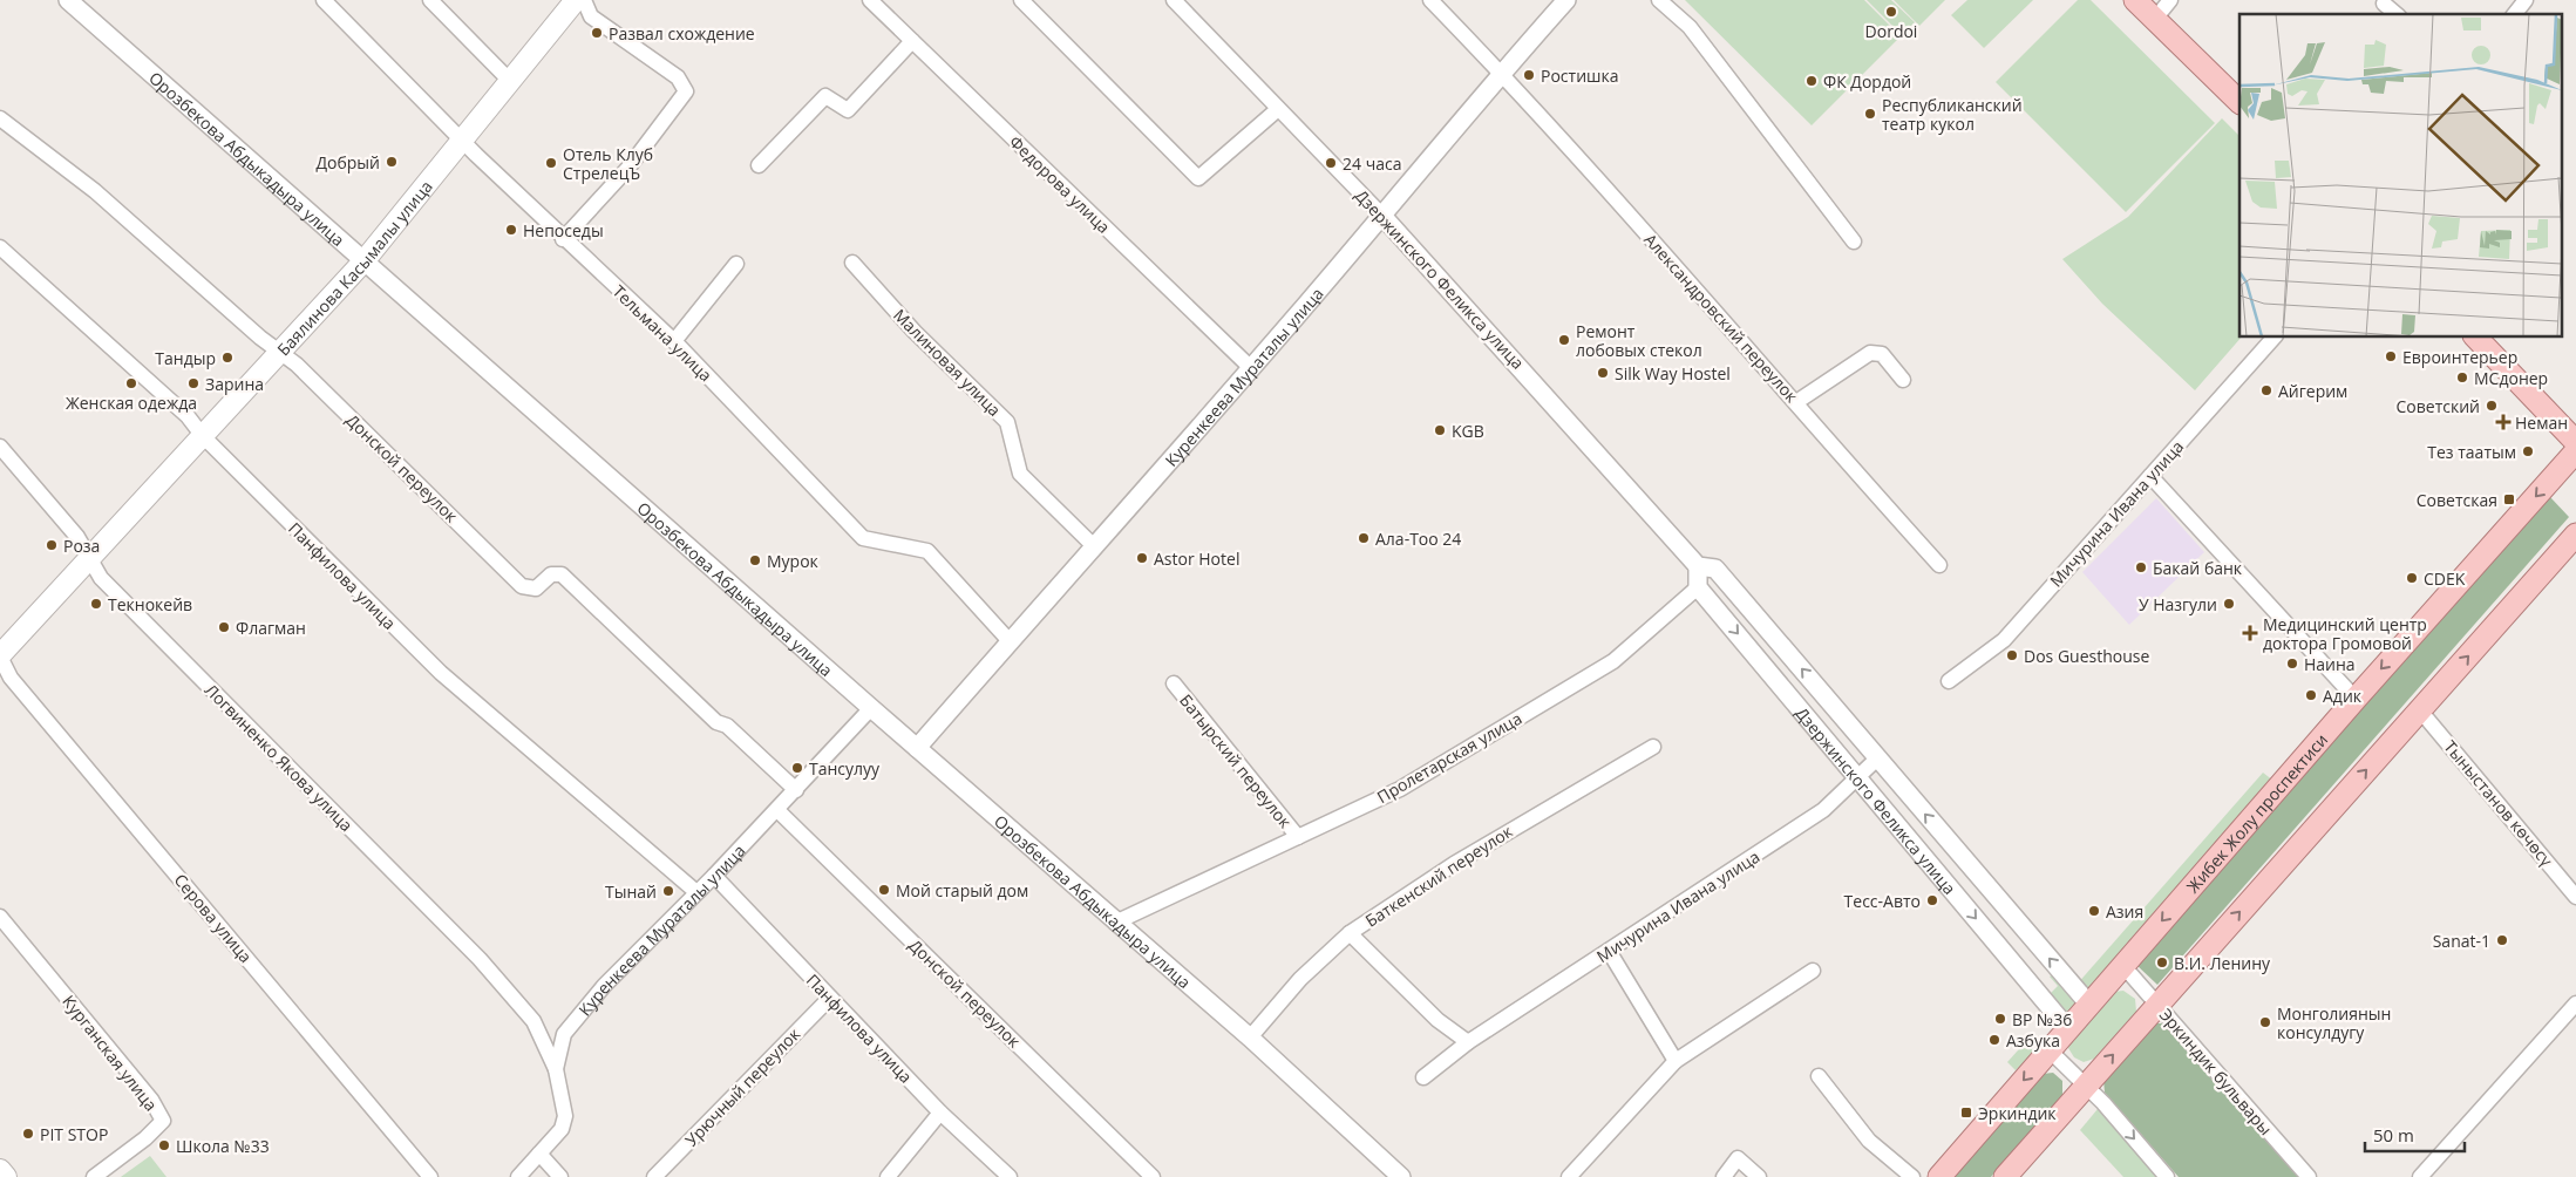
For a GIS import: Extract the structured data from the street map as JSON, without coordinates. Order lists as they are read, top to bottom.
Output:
{
  "streets": {
    "main road": ["Баялинова Касымалы улица", "Жибек Жолу проспектиси"],
    "street": [
      "Орозбекова Абдыкадыра улица",
      "Федорова улица",
      "Дзержинского Феликса улица",
      "Александровский переулок",
      "Тельмана улица",
      "Малиновая улица",
      "Куренкеева Мураталы улица",
      "Донской переулок",
      "Мичурина Ивана улица",
      "Панфилова улица",
      "Логвиненко Якова улица",
      "Пролетарская улица",
      "Батырский переулок",
      "Тыныстанов көчөсү",
      "Баткенский переулок",
      "Серова улица",
      "Курганская улица",
      "Эркиндик бульвары",
      "Урючный переулок"
    ]
  },
  "crossings": [
    ["Орозбекова Абдыкадыра улица", "Баялинова Касымалы улица"],
    ["Орозбекова Абдыкадыра улица", "Куренкеева Мураталы улица"],
    ["Орозбекова Абдыкадыра улица", "Пролетарская улица"],
    ["Орозбекова Абдыкадыра улица", "Баткенский переулок"],
    ["Федорова улица", "Куренкеева Мураталы улица"],
    ["Баялинова Касымалы улица", "Тельмана улица"],
    ["Баялинова Касымалы улица", "Донской переулок"],
    ["Баялинова Касымалы улица", "Панфилова улица"],
    ["Баялинова Касымалы улица", "Логвиненко Якова улица"],
    ["Баялинова Касымалы улица", "Серова улица"],
    ["Дзержинского Феликса улица", "Куренкеева Мураталы улица"],
    ["Дзержинского Феликса улица", "Мичурина Ивана улица"],
    ["Дзержинского Феликса улица", "Пролетарская улица"],
    ["Дзержинского Феликса улица", "Жибек Жолу проспектиси"],
    ["Александровский переулок", "Куренкеева Мураталы улица"],
    ["Тельмана улица", "Куренкеева Мураталы улица"],
    ["Малиновая улица", "Куренкеева Мураталы улица"],
    ["Куренкеева Мураталы улица", "Донской переулок"],
    ["Куренкеева Мураталы улица", "Панфилова улица"],
    ["Куренкеева Мураталы улица", "Логвиненко Якова улица"],
    ["Панфилова улица", "Урючный переулок"],
    ["Пролетарская улица", "Батырский переулок"],
    ["Жибек Жолу проспектиси", "Эркиндик бульвары"]
  ],
  "places": {
    "other": [
      "Dordoi",
      "Развал схождение",
      "Ростишка",
      "ФК Дордой",
      "Республиканский театр кукол",
      "Добрый",
      "Отель Клуб СтрелецЪ",
      "24 часа",
      "Непоседы",
      "Ремонт лобовых стекол",
      "Евроинтерьер",
      "Тандыр",
      "Silk Way Hostel",
      "MCдонер",
      "Женская одежда",
      "Зарина",
      "Айгерим",
      "Советский",
      "KGB",
      "Тез таатым",
      "Ала-Тоо 24",
      "Роза",
      "Astor Hotel",
      "Мурок",
      "Бакай банк",
      "CDEK",
      "Текнокейв",
      "У Назгули",
      "Флагман",
      "Dos Guesthouse",
      "Наина",
      "Адик",
      "Тансулуу",
      "Мой старый дом",
      "Тынай",
      "Тесс-Авто",
      "Азия",
      "Sanat-1",
      "В.И. Ленину",
      "BP №36",
      "Монголиянын консулдугу",
      "Азбука",
      "PIT STOP",
      "Школа №33"
    ],
    "health": ["Неман", "Медицинский центр доктора Громовой"],
    "transit": ["Советская", "Эркиндик"]
  },
  "scale_bar": "50 m"
}
